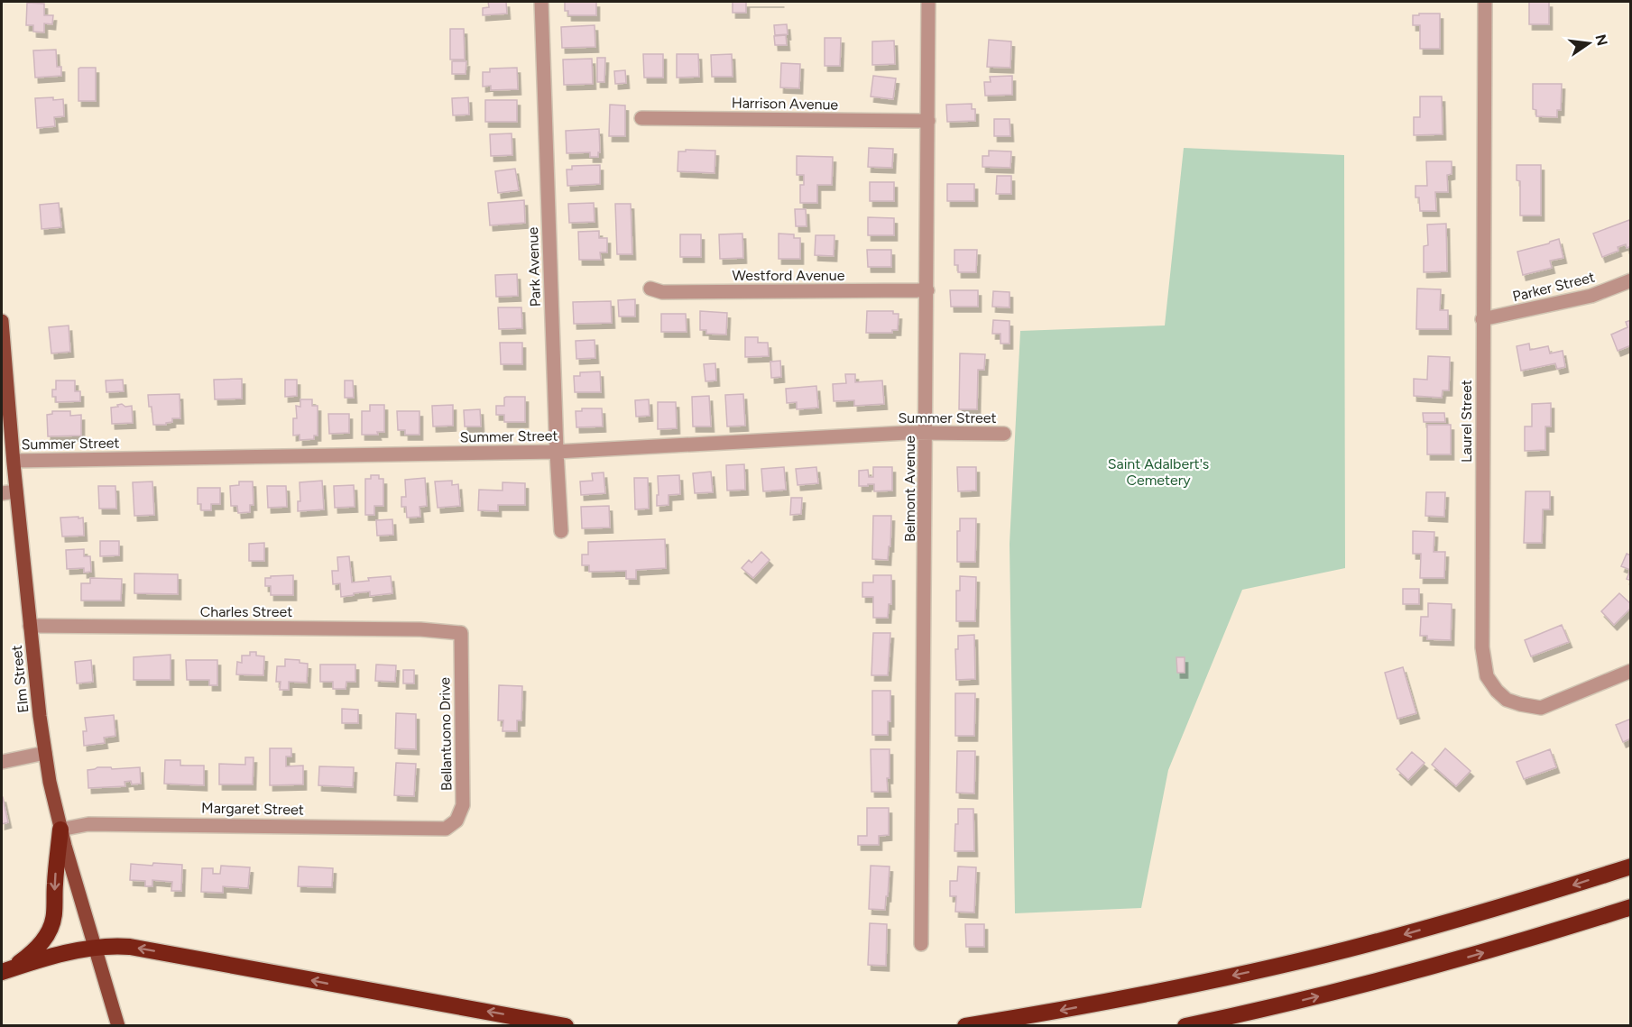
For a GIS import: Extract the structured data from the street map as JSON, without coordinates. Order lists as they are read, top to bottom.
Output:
{
  "streets": {
    "main road": ["Elm Street"],
    "street": [
      "Harrison Avenue",
      "Park Avenue",
      "Westford Avenue",
      "Parker Street",
      "Summer Street",
      "Laurel Street",
      "Belmont Avenue",
      "Charles Street",
      "Bellantuono Drive",
      "Margaret Street"
    ]
  },
  "crossings": [
    ["Harrison Avenue", "Belmont Avenue"],
    ["Park Avenue", "Summer Street"],
    ["Westford Avenue", "Belmont Avenue"],
    ["Parker Street", "Laurel Street"],
    ["Summer Street", "Belmont Avenue"],
    ["Summer Street", "Elm Street"],
    ["Charles Street", "Elm Street"],
    ["Charles Street", "Bellantuono Drive"],
    ["Elm Street", "Margaret Street"],
    ["Bellantuono Drive", "Margaret Street"]
  ],
  "parks": ["Saint Adalbert's Cemetery"],
  "north": "right"
}
